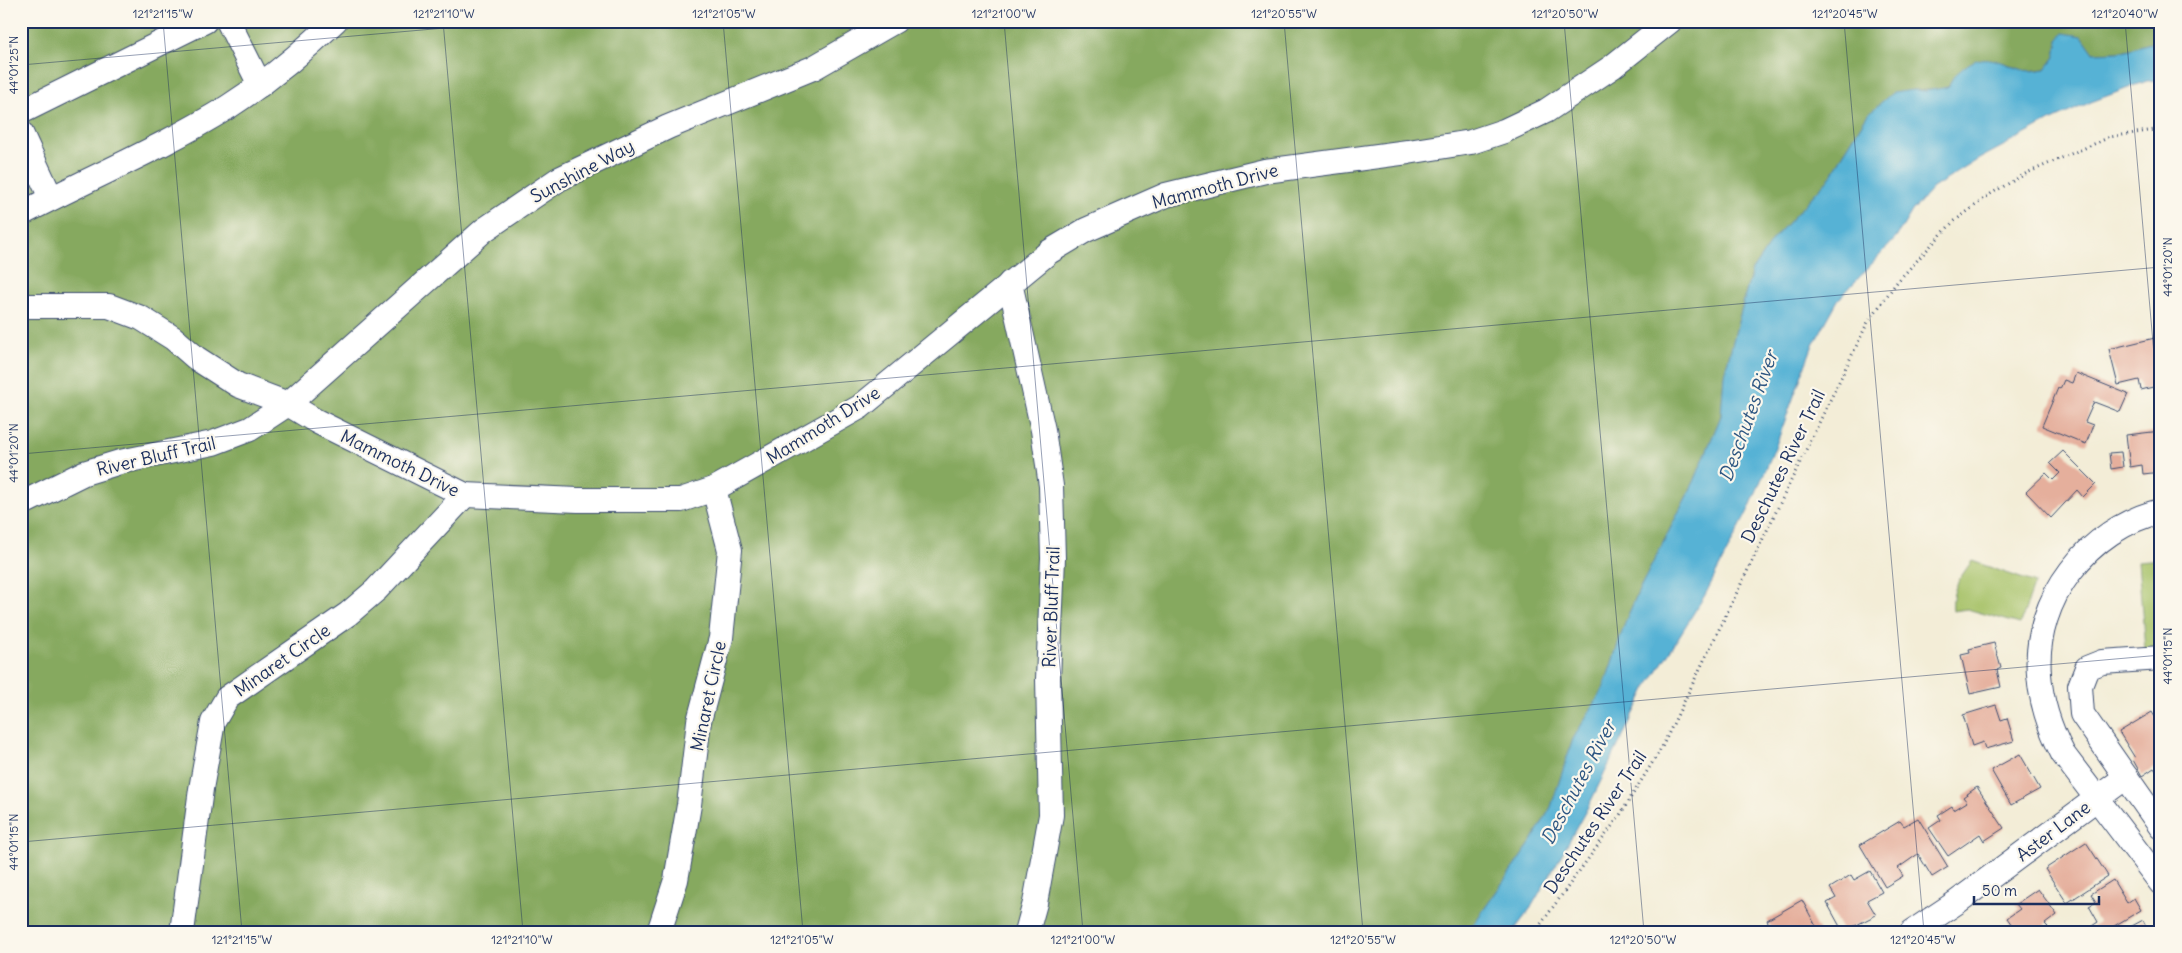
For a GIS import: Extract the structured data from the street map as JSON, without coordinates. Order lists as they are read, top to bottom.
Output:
{
  "streets": {
    "street": [
      "Sunshine Way",
      "Mammoth Drive",
      "River Bluff Trail",
      "Minaret Circle",
      "Aster Lane"
    ],
    "path": ["Deschutes River Trail"]
  },
  "crossings": [
    ["Sunshine Way", "Mammoth Drive"],
    ["Sunshine Way", "River Bluff Trail"],
    ["Mammoth Drive", "River Bluff Trail"],
    ["Mammoth Drive", "Minaret Circle"]
  ],
  "water": ["Deschutes River"],
  "scale_bar": "50 m",
  "coordinates": [
    "121°21'15\"W",
    "121°21'10\"W",
    "121°21'05\"W",
    "121°21'00\"W",
    "121°20'55\"W",
    "121°20'50\"W",
    "121°20'45\"W",
    "121°20'40\"W",
    "44°01'25\"N",
    "44°01'20\"N",
    "44°01'15\"N"
  ]
}
